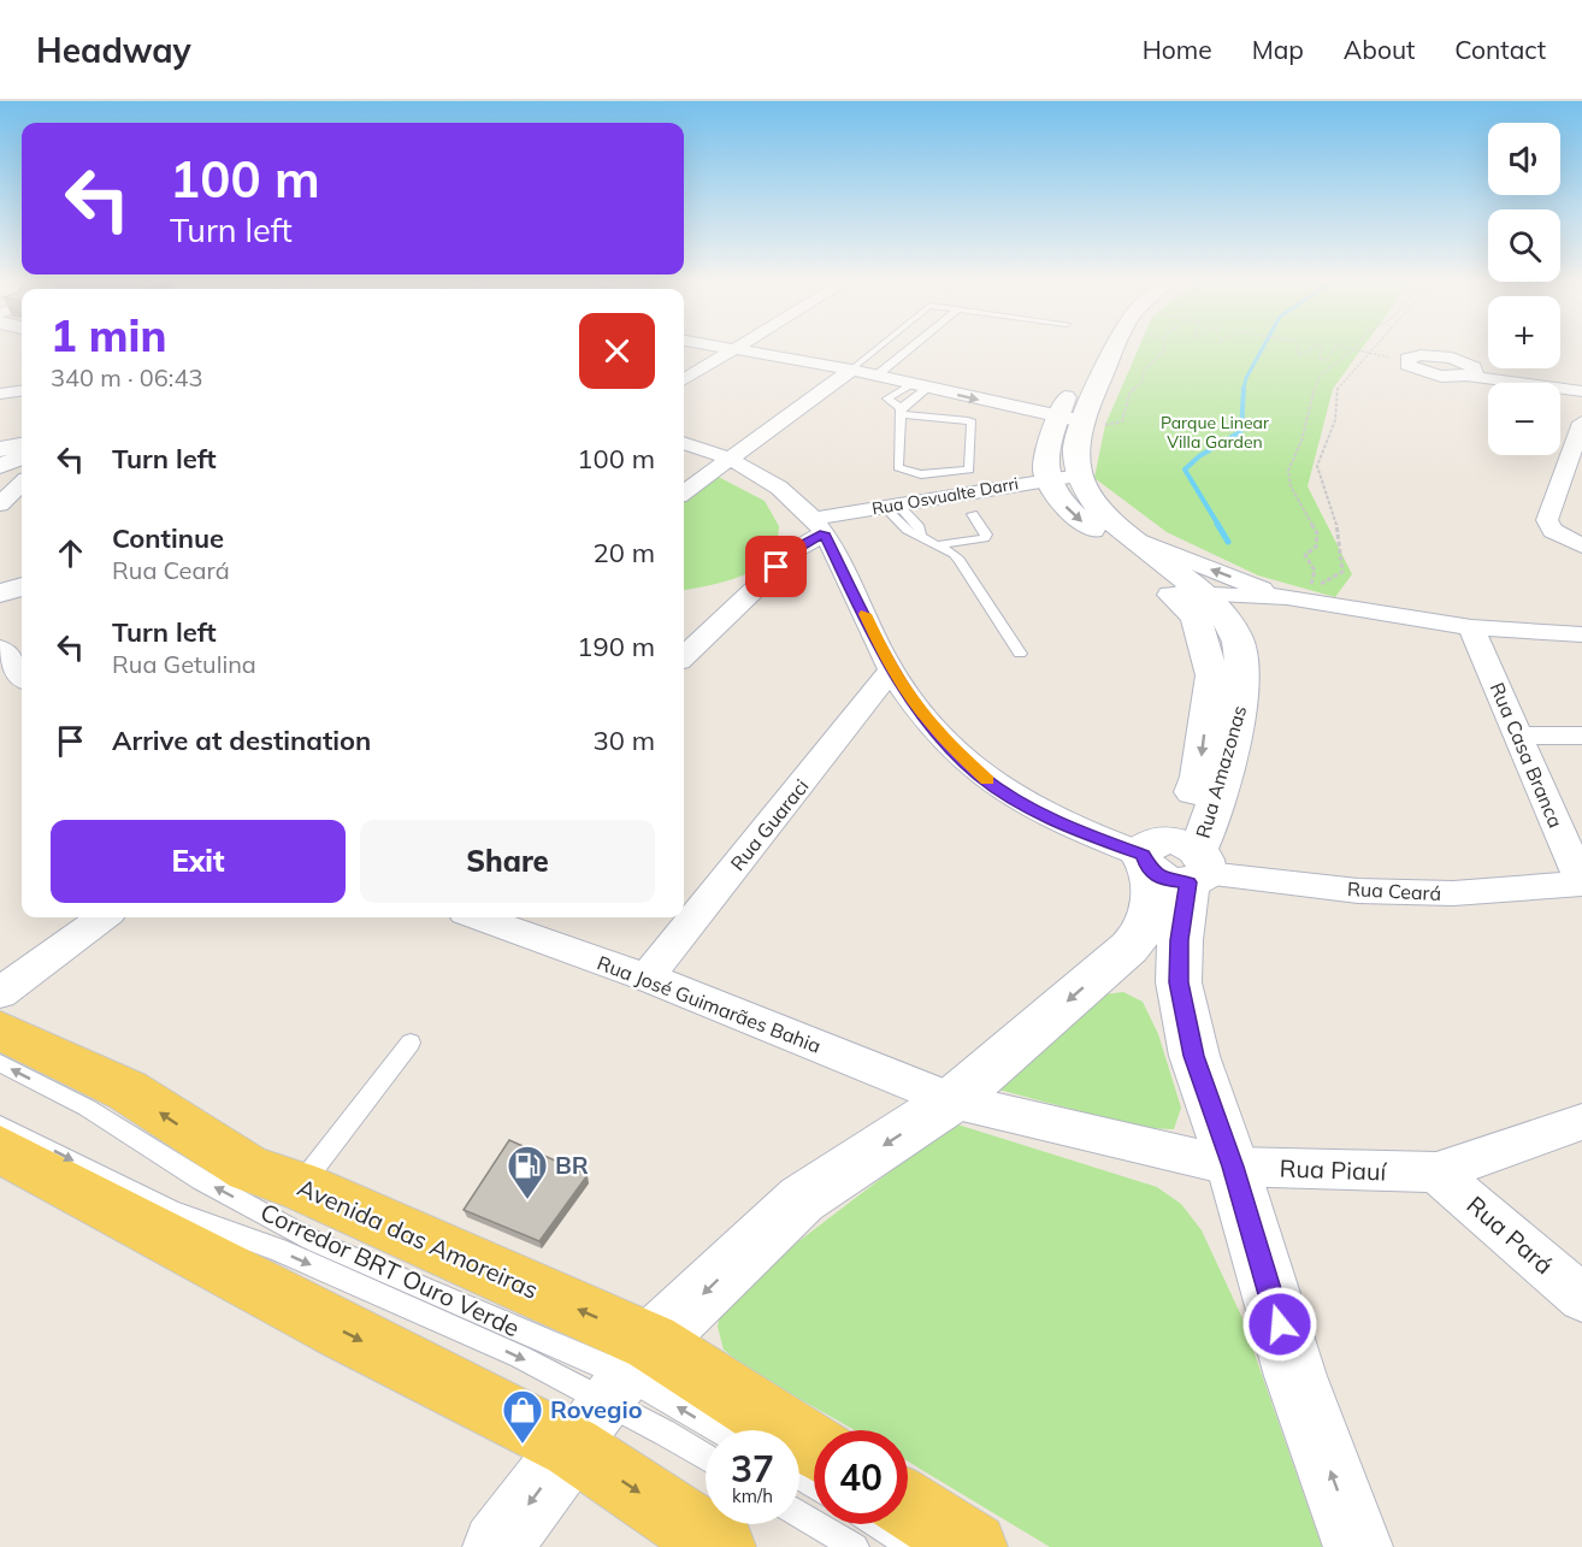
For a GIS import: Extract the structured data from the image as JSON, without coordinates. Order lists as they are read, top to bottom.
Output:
{
  "streets": {
    "main road": ["Avenida das Amoreiras"],
    "street": [
      "Rua Osvualte Darri",
      "Rua Casa Branca",
      "Rua Amazonas",
      "Rua Guaraci",
      "Rua Ceará",
      "Rua José Guimarães Bahia",
      "Rua Piauí",
      "Rua Pará"
    ],
    "lane": ["Corredor BRT Ouro Verde"]
  },
  "crossings": [
    ["Rua Osvualte Darri", "Rua Ceará"],
    ["Rua Casa Branca", "Rua Ceará"],
    ["Rua Amazonas", "Rua Ceará"],
    ["Rua Amazonas", "Rua Piauí"],
    ["Rua Guaraci", "Rua Ceará"],
    ["Rua Guaraci", "Rua José Guimarães Bahia"],
    ["Rua José Guimarães Bahia", "Rua Piauí"],
    ["Rua Piauí", "Rua Pará"],
    ["Avenida das Amoreiras", "Corredor BRT Ouro Verde"]
  ],
  "one_way": ["Rua Amazonas", "Corredor BRT Ouro Verde"],
  "parks": ["Parque Linear Villa Garden"],
  "places": {
    "fuel station": ["BR"],
    "shop": ["Rovegio"]
  },
  "page": {
    "header": "Headway",
    "nav": [
      "Home",
      "Map",
      "About",
      "Contact"
    ],
    "map_buttons": ["+", "−"],
    "turn": ["100 m", "Turn left"],
    "heading": ["1 min", "340 m · 06:43"],
    "list": [
      {
        "name": "Turn left",
        "value": "100 m"
      },
      {
        "name": "Continue",
        "note": "Rua Ceará",
        "value": "20 m"
      },
      {
        "name": "Turn left",
        "note": "Rua Getulina",
        "value": "190 m"
      },
      {
        "name": "Arrive at destination",
        "value": "30 m"
      }
    ],
    "buttons": ["Exit", "Share"],
    "speed": "37 km/h",
    "limit": "40"
  }
}
